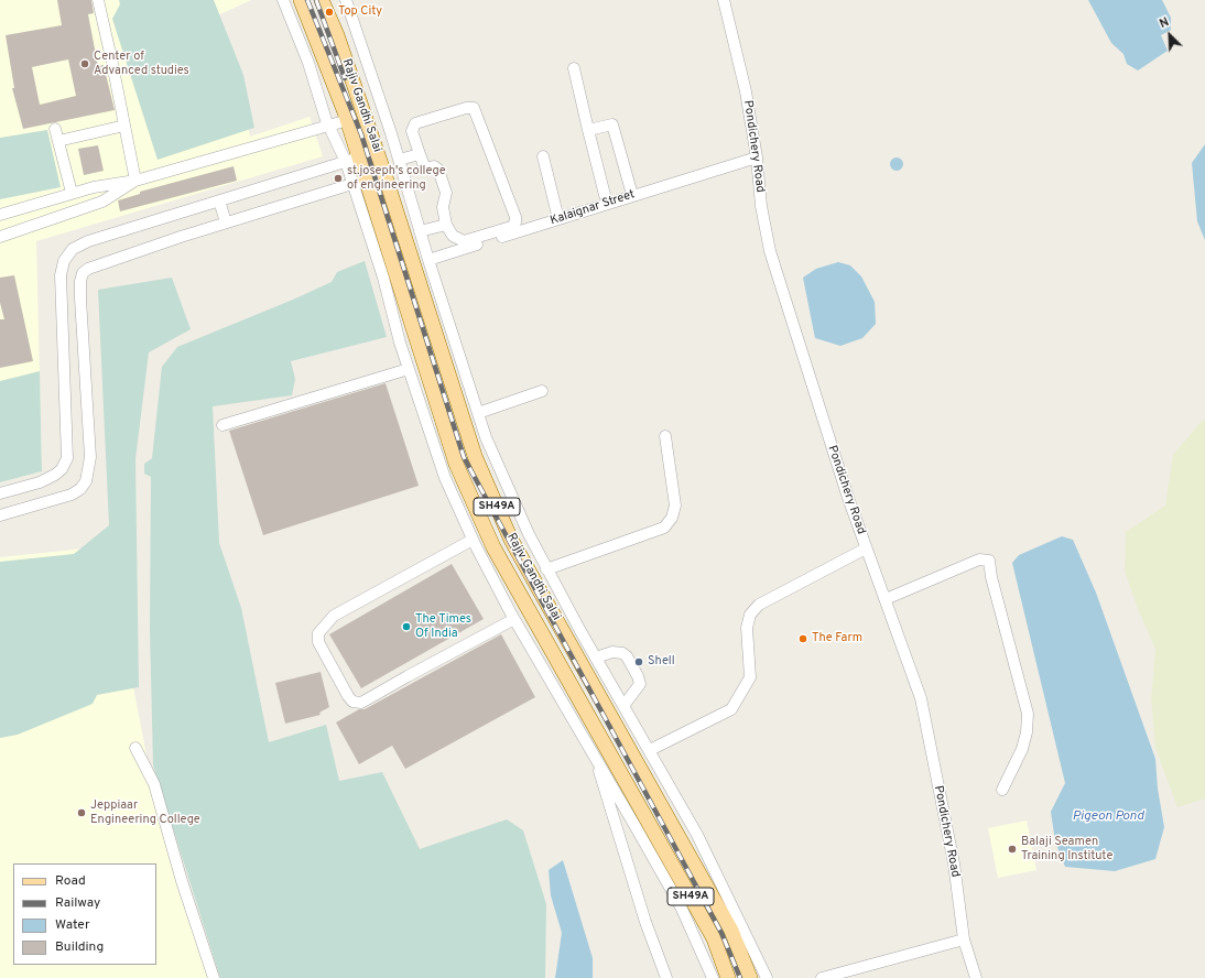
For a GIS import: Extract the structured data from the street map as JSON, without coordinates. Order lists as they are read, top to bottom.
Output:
{
  "streets": {
    "main road": ["Rajiv Gandhi Salai", "SH49A"],
    "street": ["Pondichery Road", "Kalaignar Street"]
  },
  "crossings": [
    ["Pondichery Road", "Kalaignar Street"]
  ],
  "water": ["Pigeon Pond"],
  "places": [
    "Top City",
    "Center of Advanced studies",
    "st.joseph's college of engineering",
    "The Times Of India",
    "The Farm",
    "Shell",
    "Jeppiaar Engineering College",
    "Balaji Seamen Training Institute"
  ],
  "legend": [
    "Road",
    "Railway",
    "Water",
    "Building"
  ],
  "north": "top left"
}
